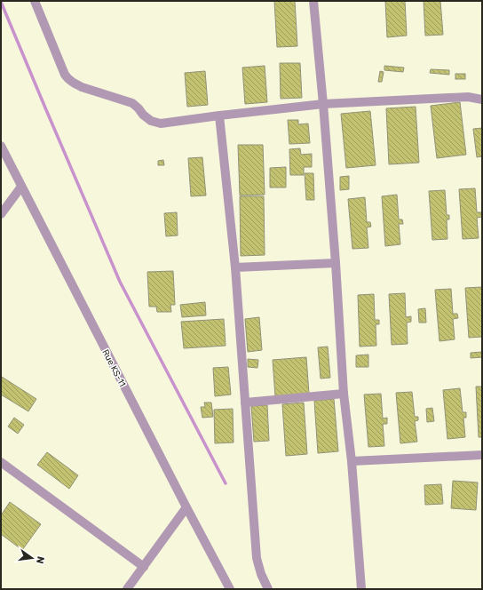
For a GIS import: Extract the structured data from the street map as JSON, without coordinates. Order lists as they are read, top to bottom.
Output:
{
  "streets": {
    "street": ["Rue KS-11"]
  },
  "north": "right"
}
